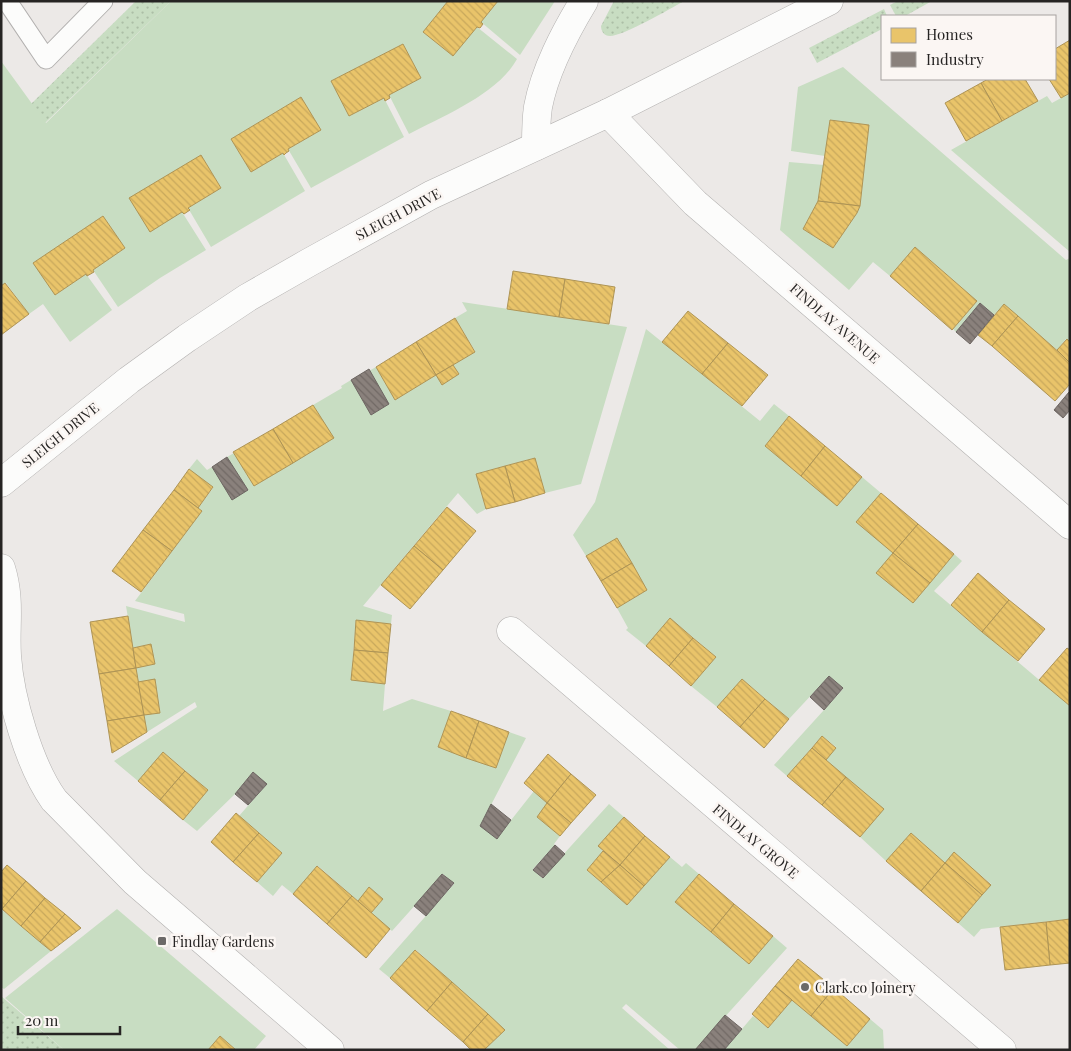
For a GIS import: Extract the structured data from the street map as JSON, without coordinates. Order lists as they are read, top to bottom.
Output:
{
  "streets": {
    "street": ["SLEIGH DRIVE", "FINDLAY AVENUE", "FINDLAY GROVE"]
  },
  "crossings": [
    ["SLEIGH DRIVE", "FINDLAY AVENUE"]
  ],
  "places": {
    "transit": ["Findlay Gardens"],
    "other": ["Clark.co Joinery"]
  },
  "legend": ["Homes", "Industry"],
  "scale_bar": "20 m"
}
